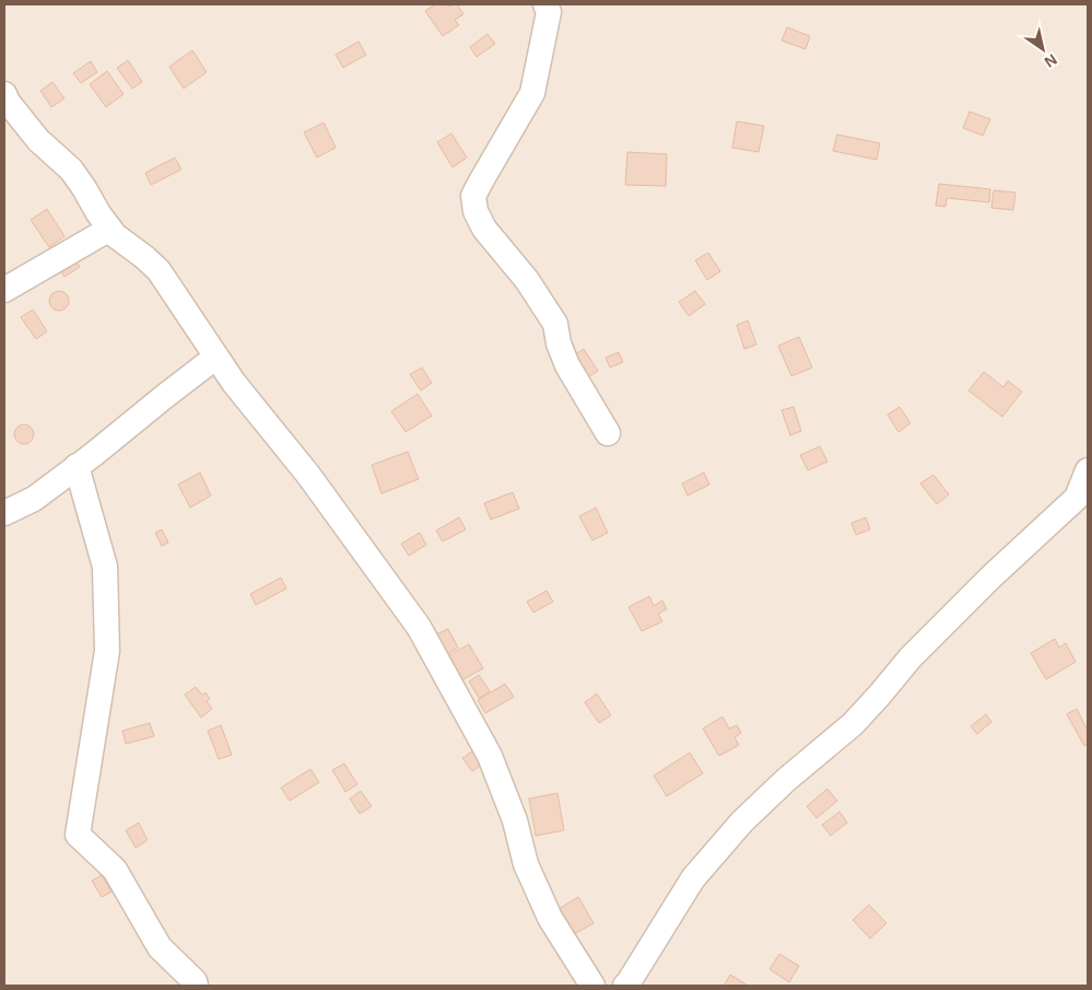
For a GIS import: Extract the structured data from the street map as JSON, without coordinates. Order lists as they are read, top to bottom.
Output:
{
  "north": "bottom right"
}
